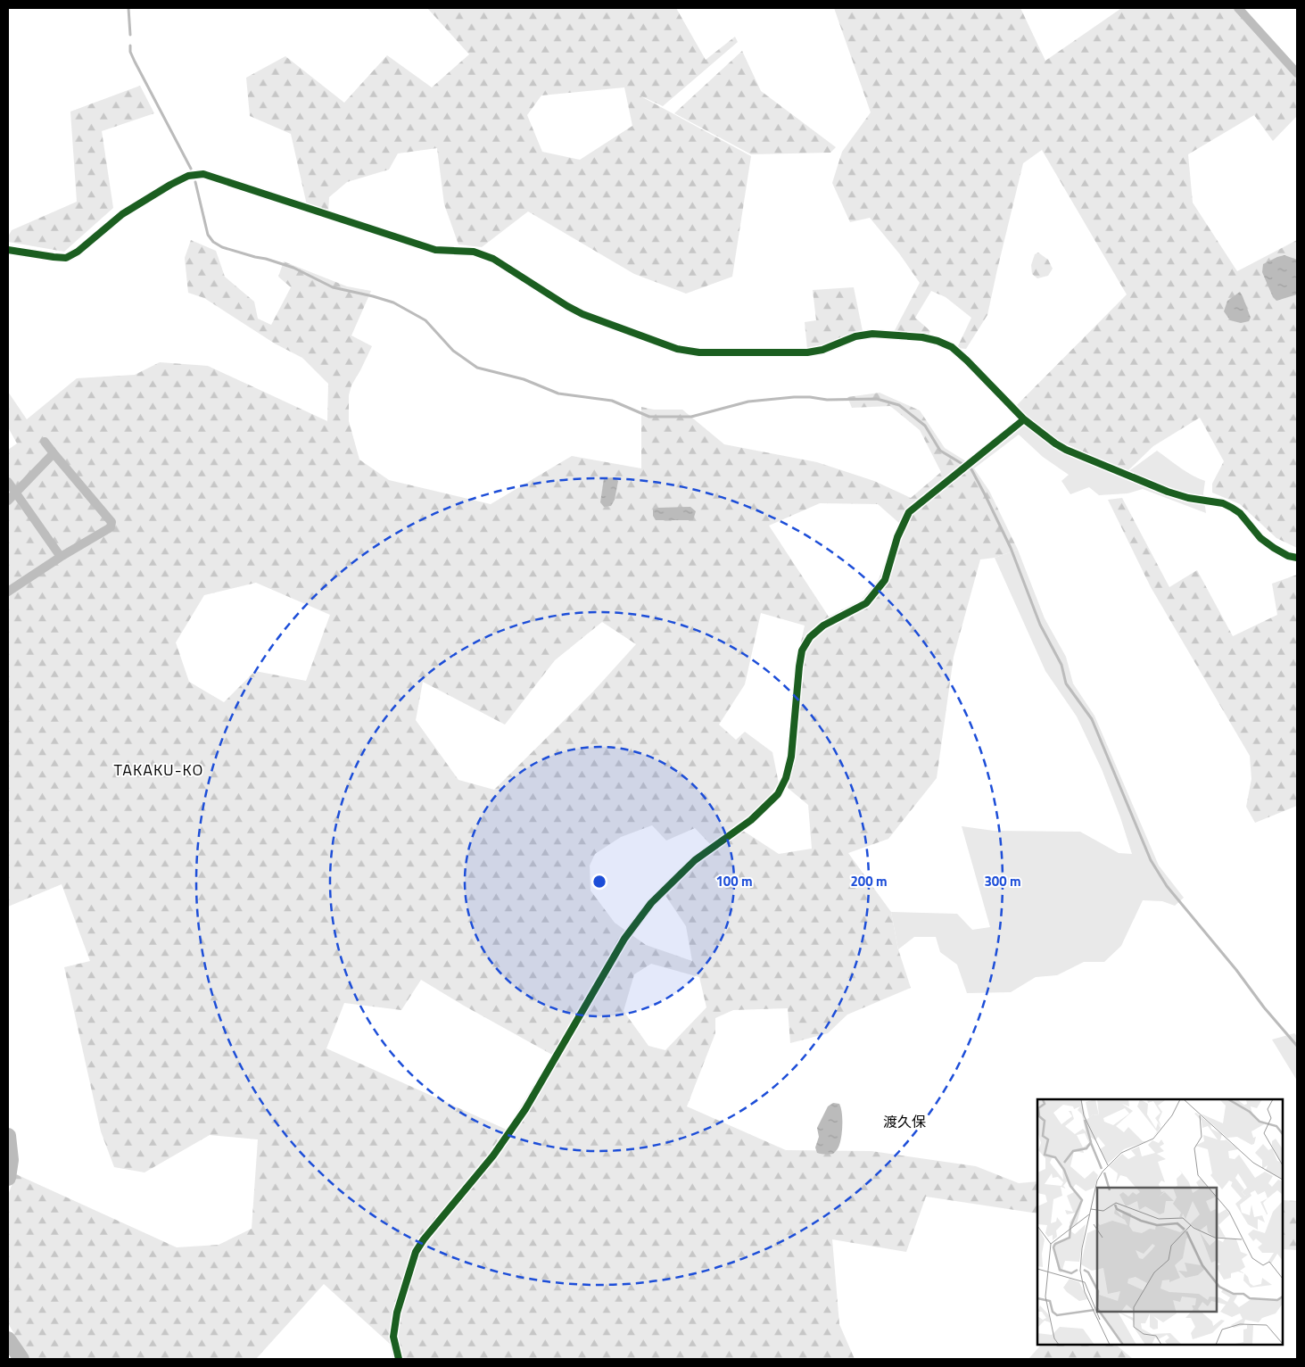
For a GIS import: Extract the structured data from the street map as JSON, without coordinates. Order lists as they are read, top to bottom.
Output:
{
  "districts": ["TAKAKU-KO", "渡久保"],
  "rings": ["100 m", "200 m", "300 m"]
}
